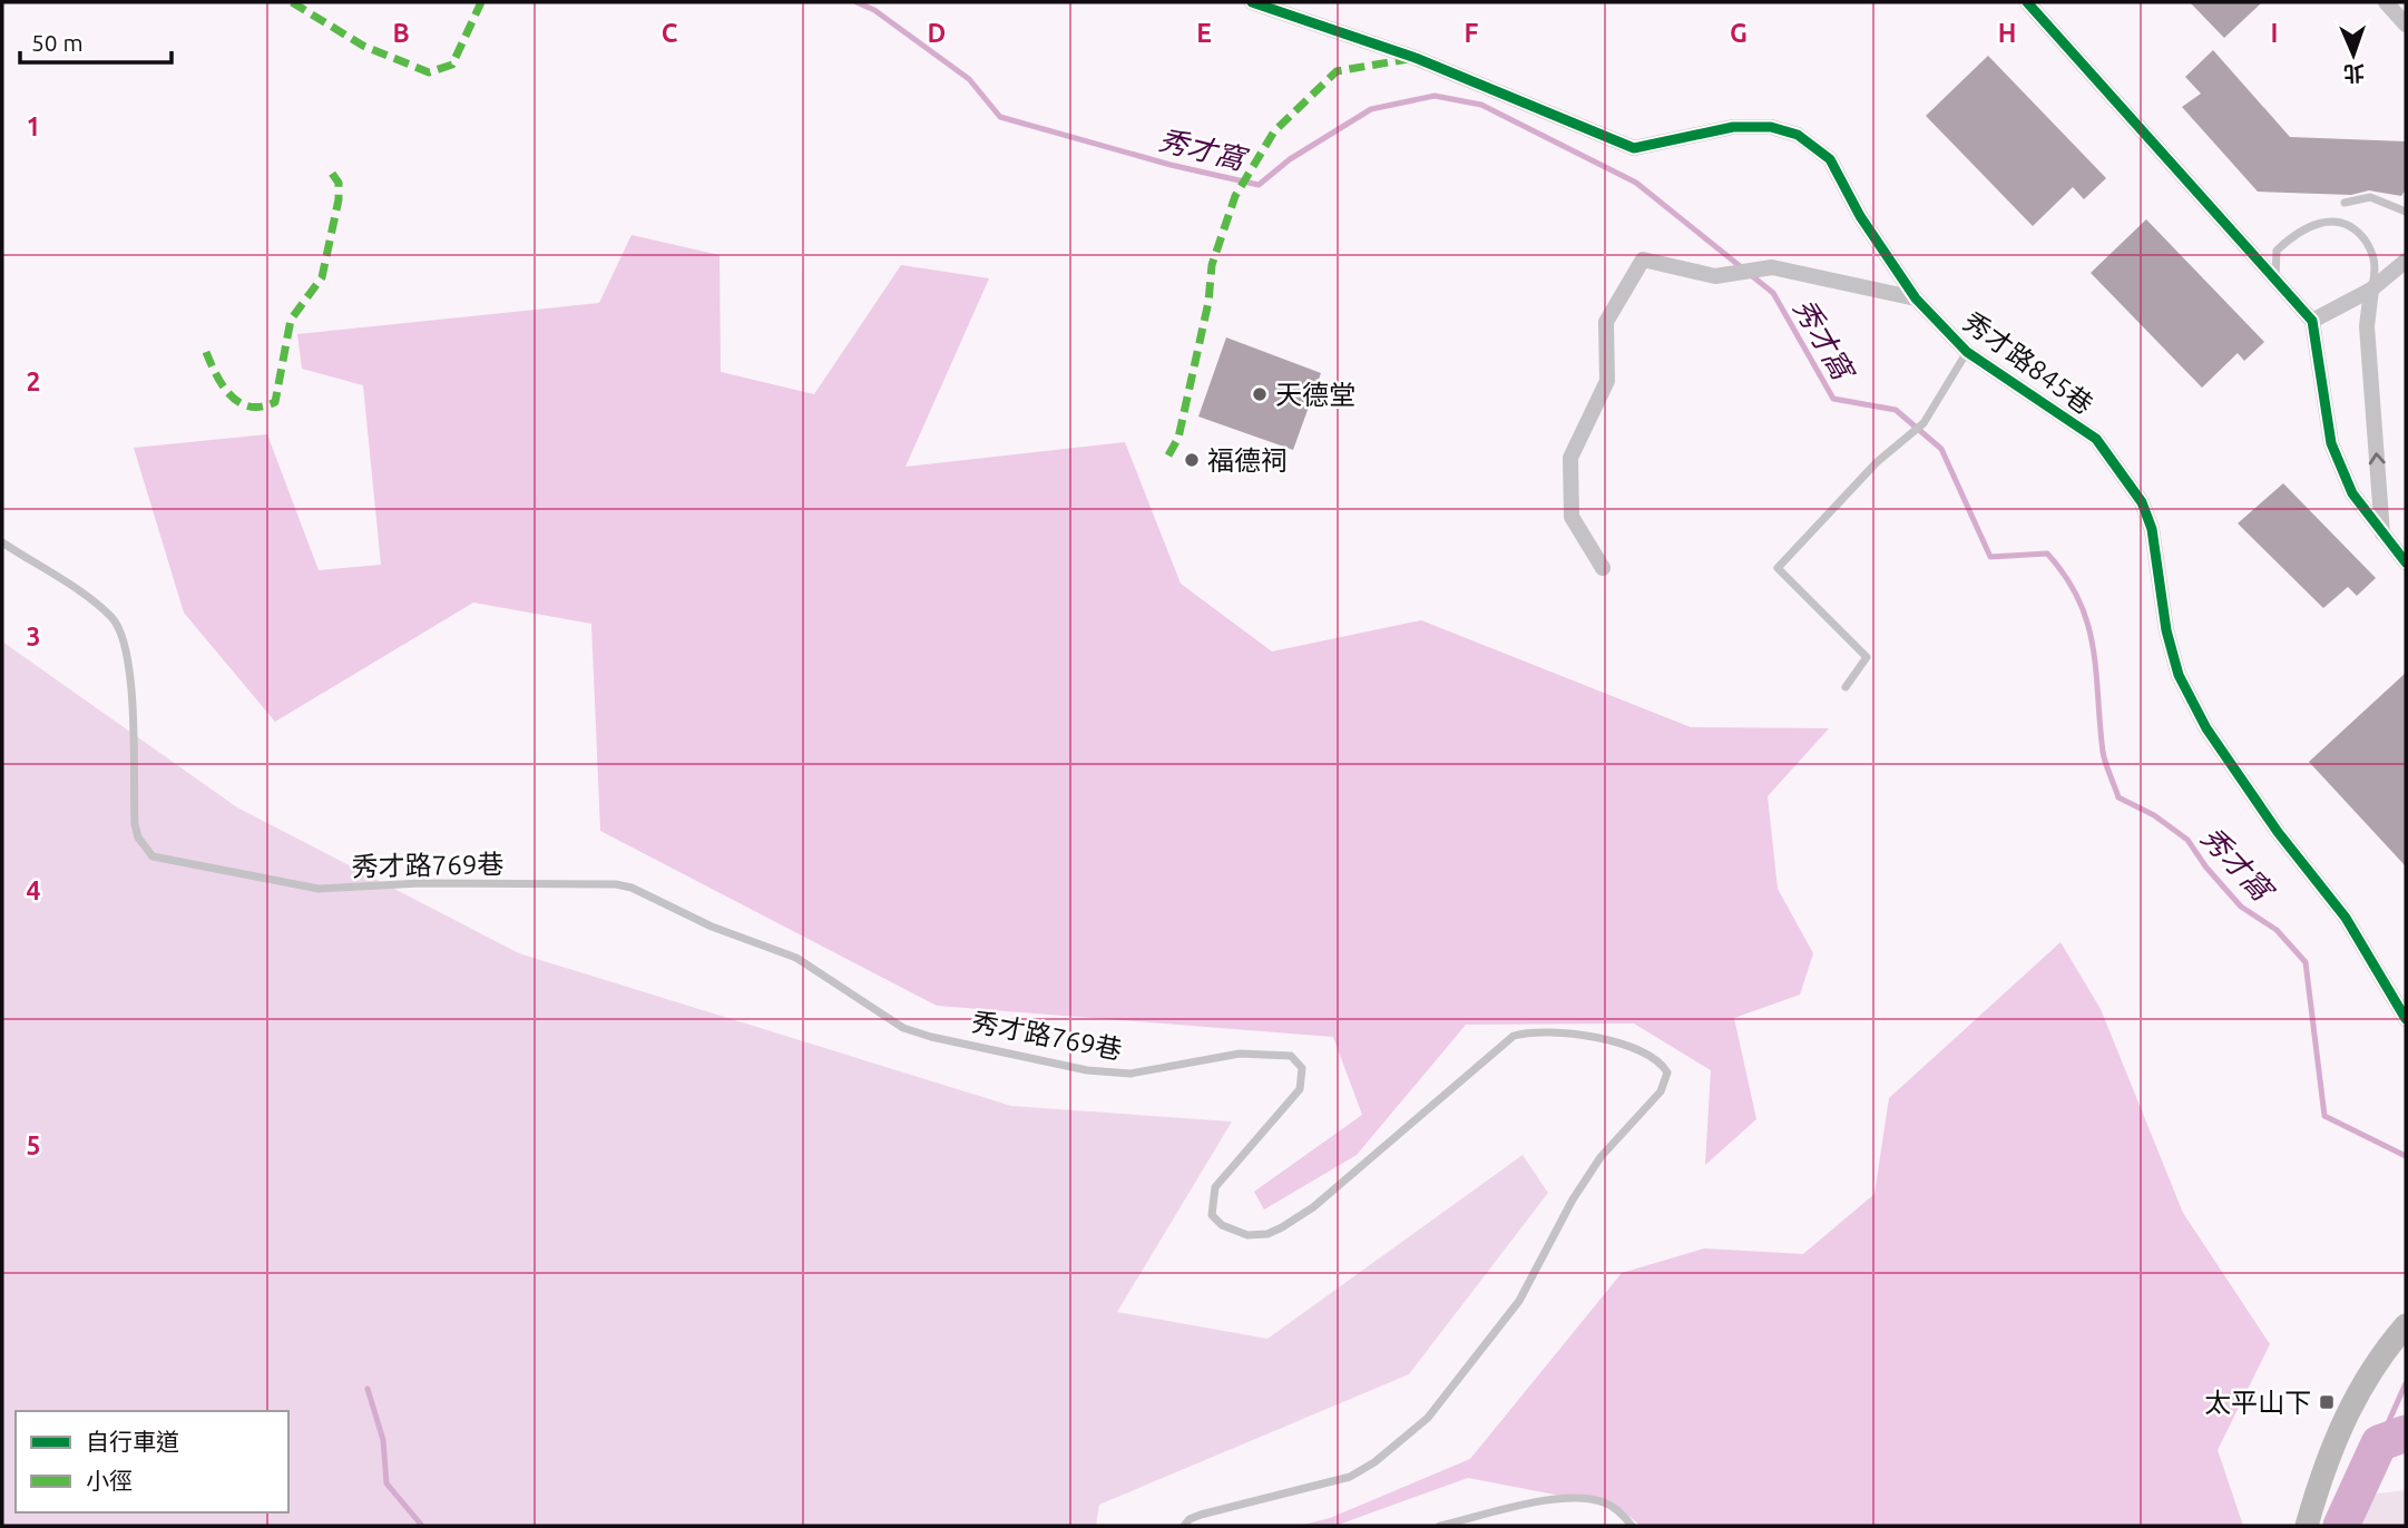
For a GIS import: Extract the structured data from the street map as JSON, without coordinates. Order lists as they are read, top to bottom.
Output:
{
  "streets": {
    "street": ["秀才路845巷"],
    "lane": ["秀才路769巷"]
  },
  "water": ["秀才窩"],
  "places": {
    "other": ["天德堂", "福德祠"],
    "transit": ["太平山下"]
  },
  "legend": ["自行車道", "小徑"],
  "scale_bar": "50 m",
  "north": "bottom",
  "grid": {
    "columns": [
      "B",
      "C",
      "D",
      "E",
      "F",
      "G",
      "H",
      "I"
    ],
    "rows": [
      "1",
      "2",
      "3",
      "4",
      "5"
    ]
  }
}
